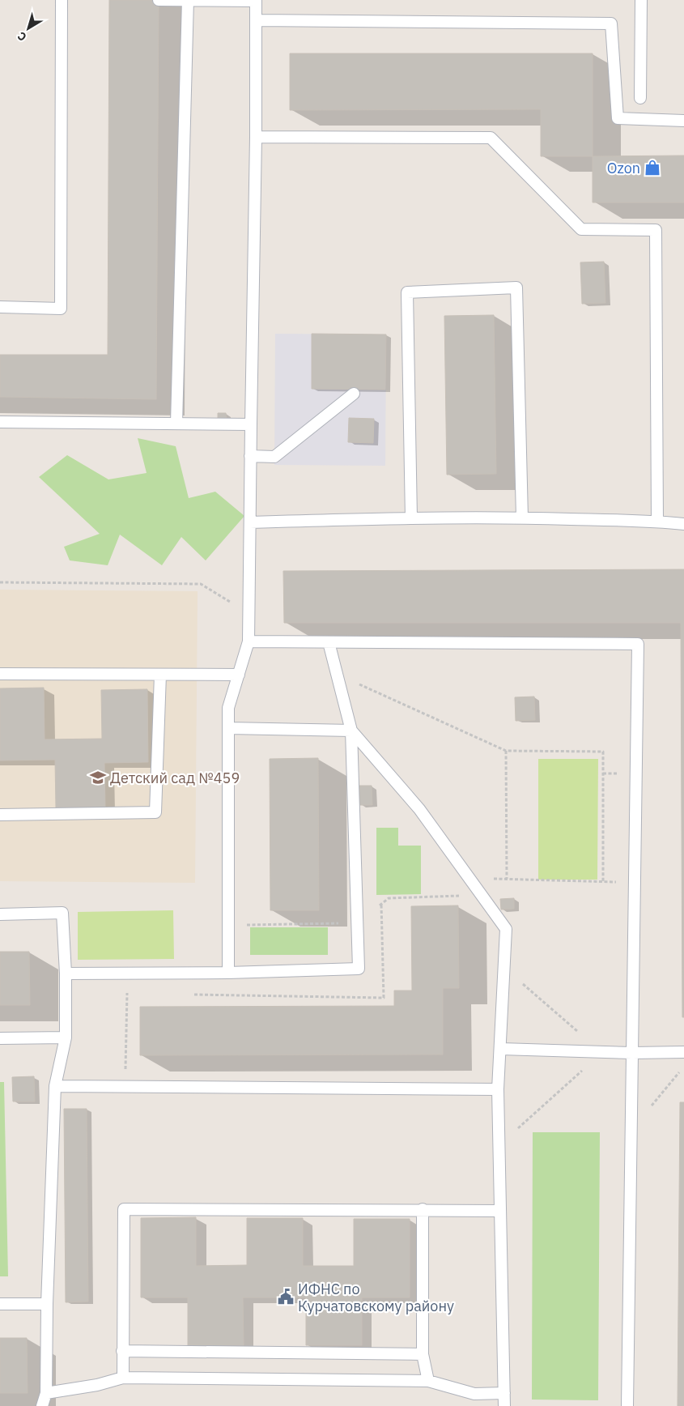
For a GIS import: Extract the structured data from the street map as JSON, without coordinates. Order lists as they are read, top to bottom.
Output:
{
  "places": {
    "shop": ["Ozon"],
    "school or university": ["Детский сад №459"],
    "public building": ["ИФНС по Курчатовскому району"]
  },
  "north": "bottom left"
}
